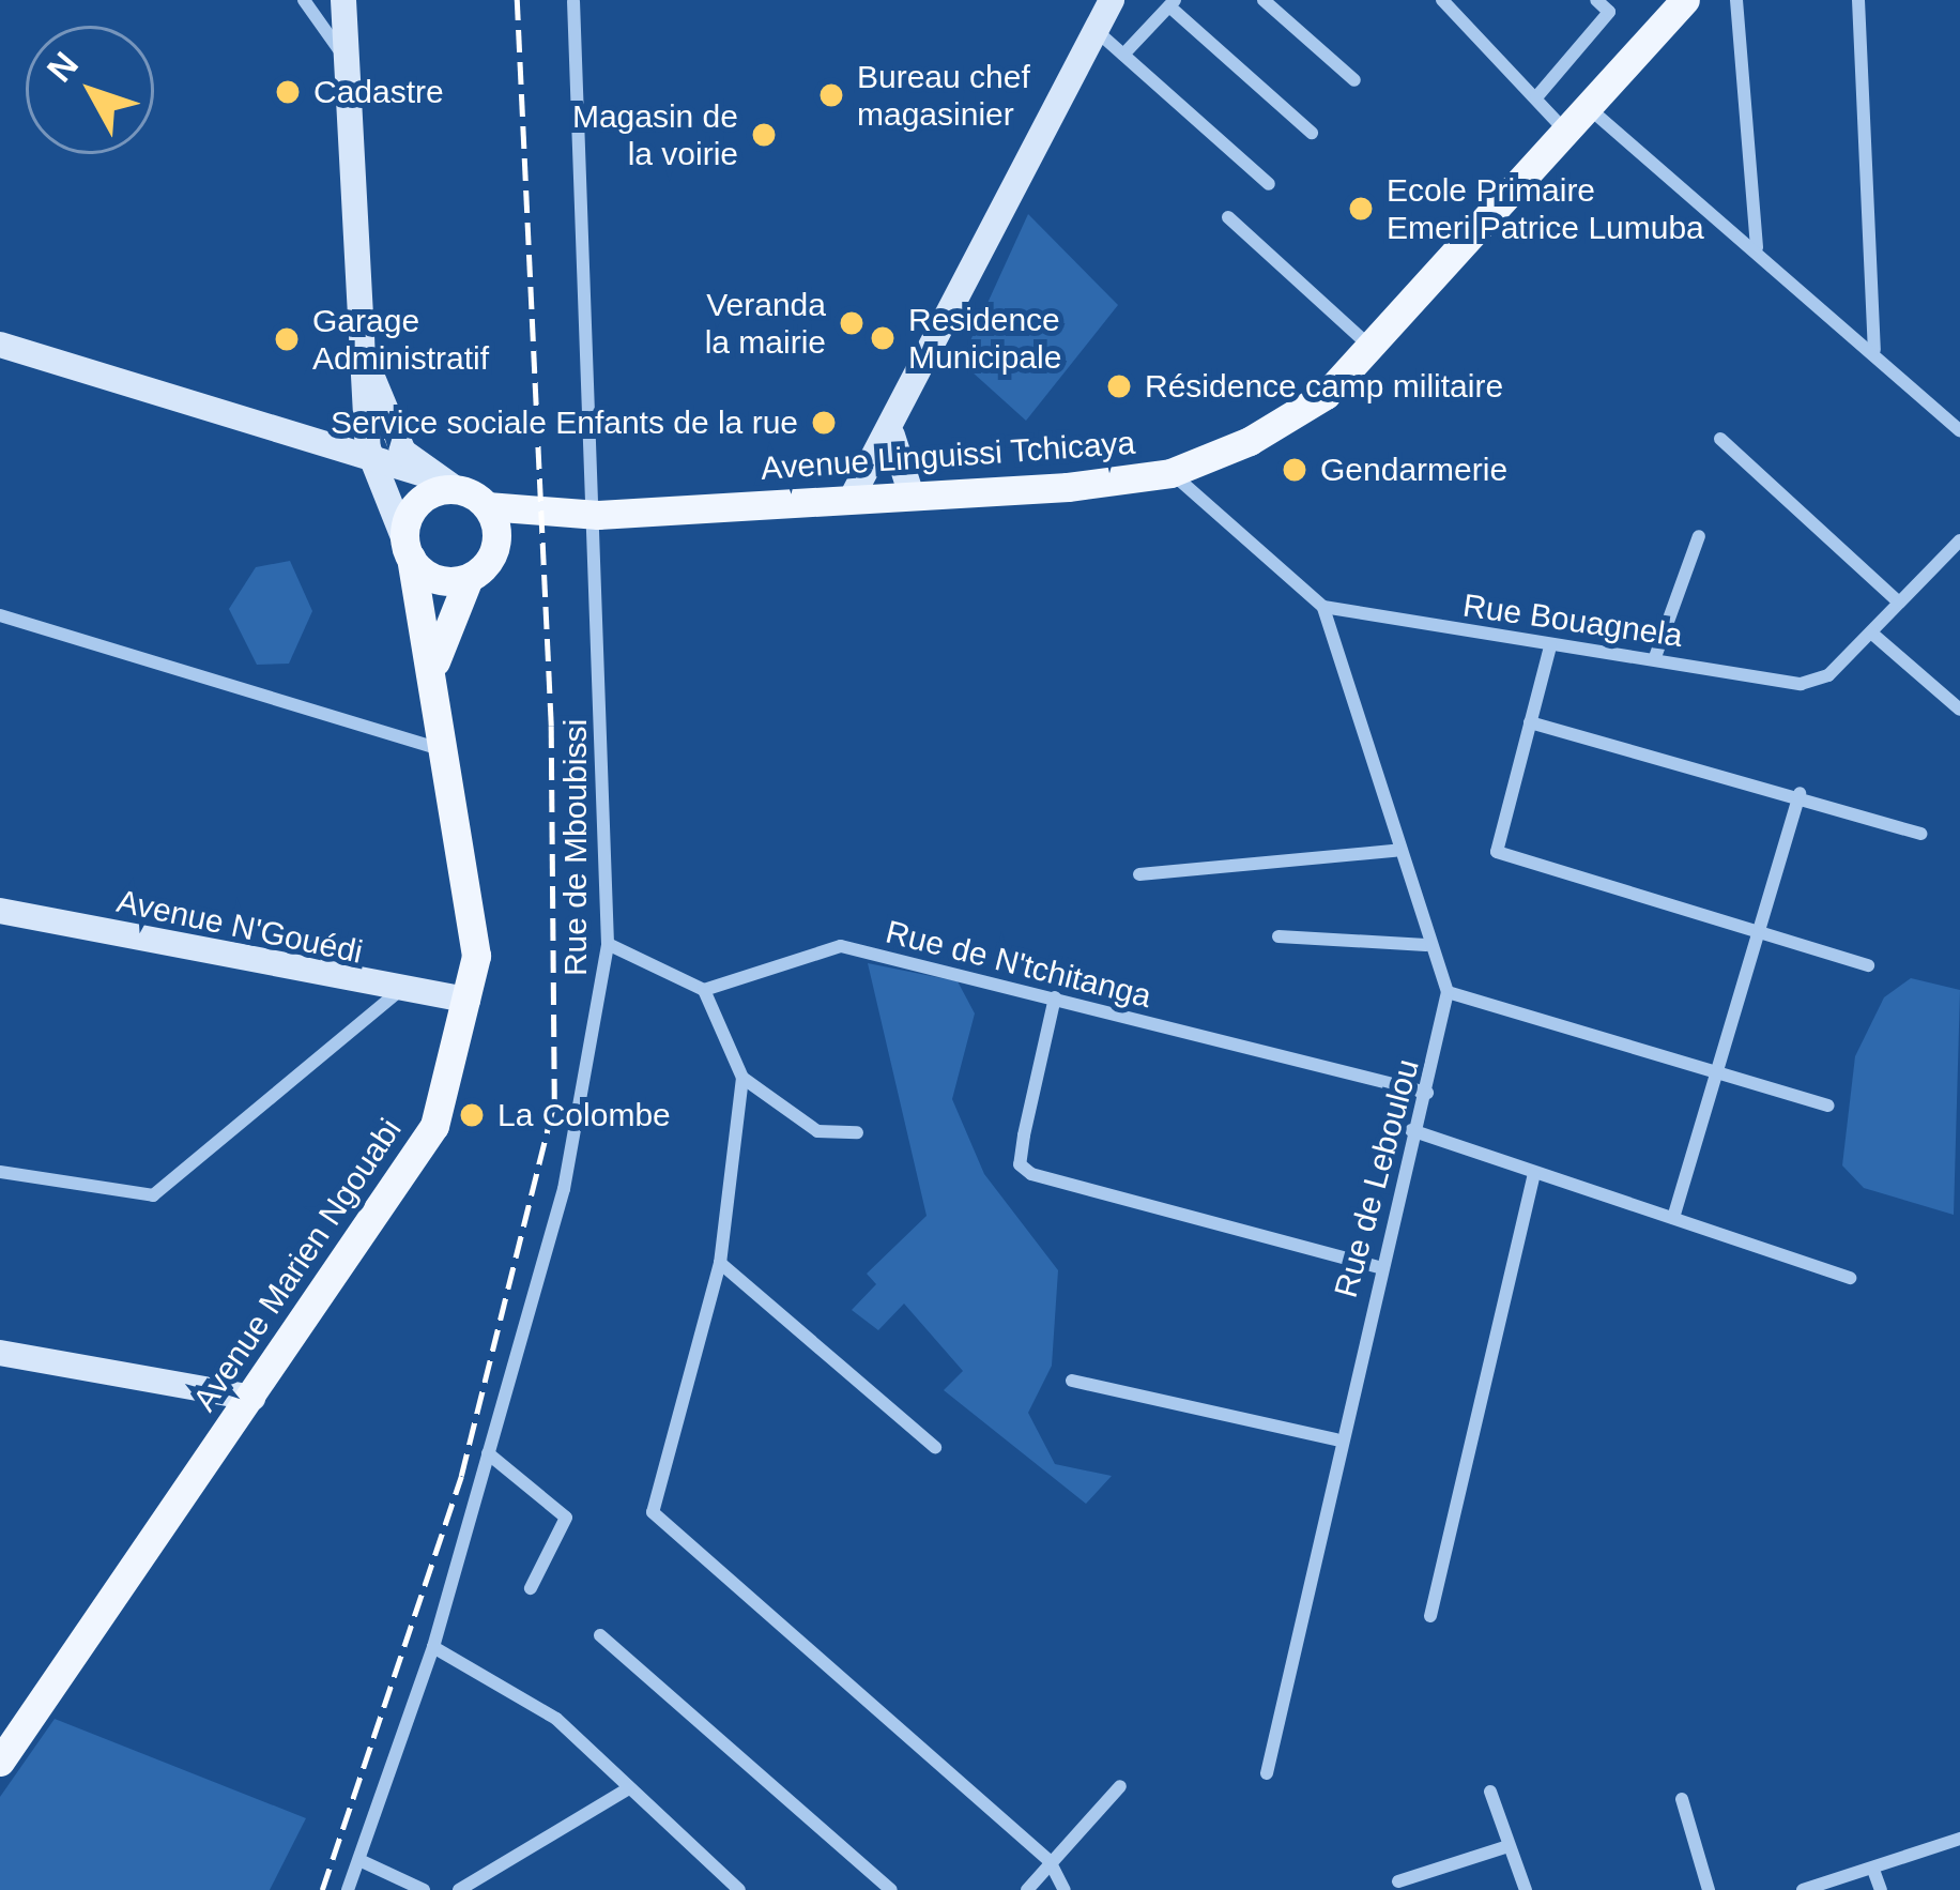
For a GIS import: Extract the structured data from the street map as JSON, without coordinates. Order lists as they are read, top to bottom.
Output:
{
  "streets": {
    "main road": ["Avenue Linguissi Tchicaya", "Avenue Marien Ngouabi"],
    "street": [
      "Rue Bouagnela",
      "Rue de Mboubissi",
      "Avenue N'Gouédi",
      "Rue de N'tchitanga",
      "Rue de Leboulou"
    ]
  },
  "crossings": [
    ["Avenue Linguissi Tchicaya", "Rue de Mboubissi"],
    ["Avenue N'Gouédi", "Avenue Marien Ngouabi"],
    ["Rue de N'tchitanga", "Rue de Leboulou"]
  ],
  "places": [
    "Cadastre",
    "Bureau chef magasinier",
    "Magasin de la voirie",
    "Ecole Primaire Emeri Patrice Lumuba",
    "Veranda la mairie",
    "Residence Municipale",
    "Garage Administratif",
    "Résidence camp militaire",
    "Service sociale Enfants de la rue",
    "Gendarmerie",
    "La Colombe"
  ],
  "north": "top left"
}
